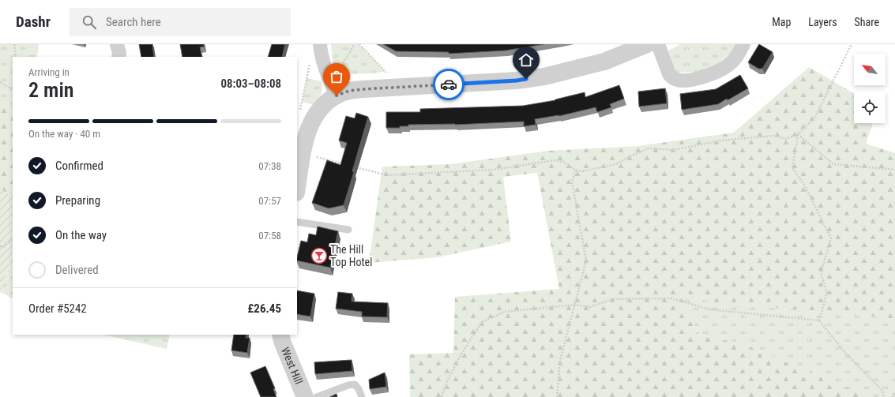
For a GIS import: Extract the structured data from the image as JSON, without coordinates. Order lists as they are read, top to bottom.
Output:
{
  "streets": {
    "street": ["West Hill"]
  },
  "places": {
    "bar": ["The Hill Top Hotel"]
  },
  "north": "top left",
  "page": {
    "header": "Dashr",
    "search": "Search here",
    "nav": ["Map", "Layers", "Share"],
    "heading": ["2 min", "Arriving in", "08:03–08:08"],
    "panel": ["Order #5242", "£26.45"],
    "bar": "On the way · 40 m",
    "list": [
      ["Confirmed", "07:38"],
      ["Preparing", "07:57"],
      ["On the way", "07:58"],
      "Delivered"
    ]
  }
}
